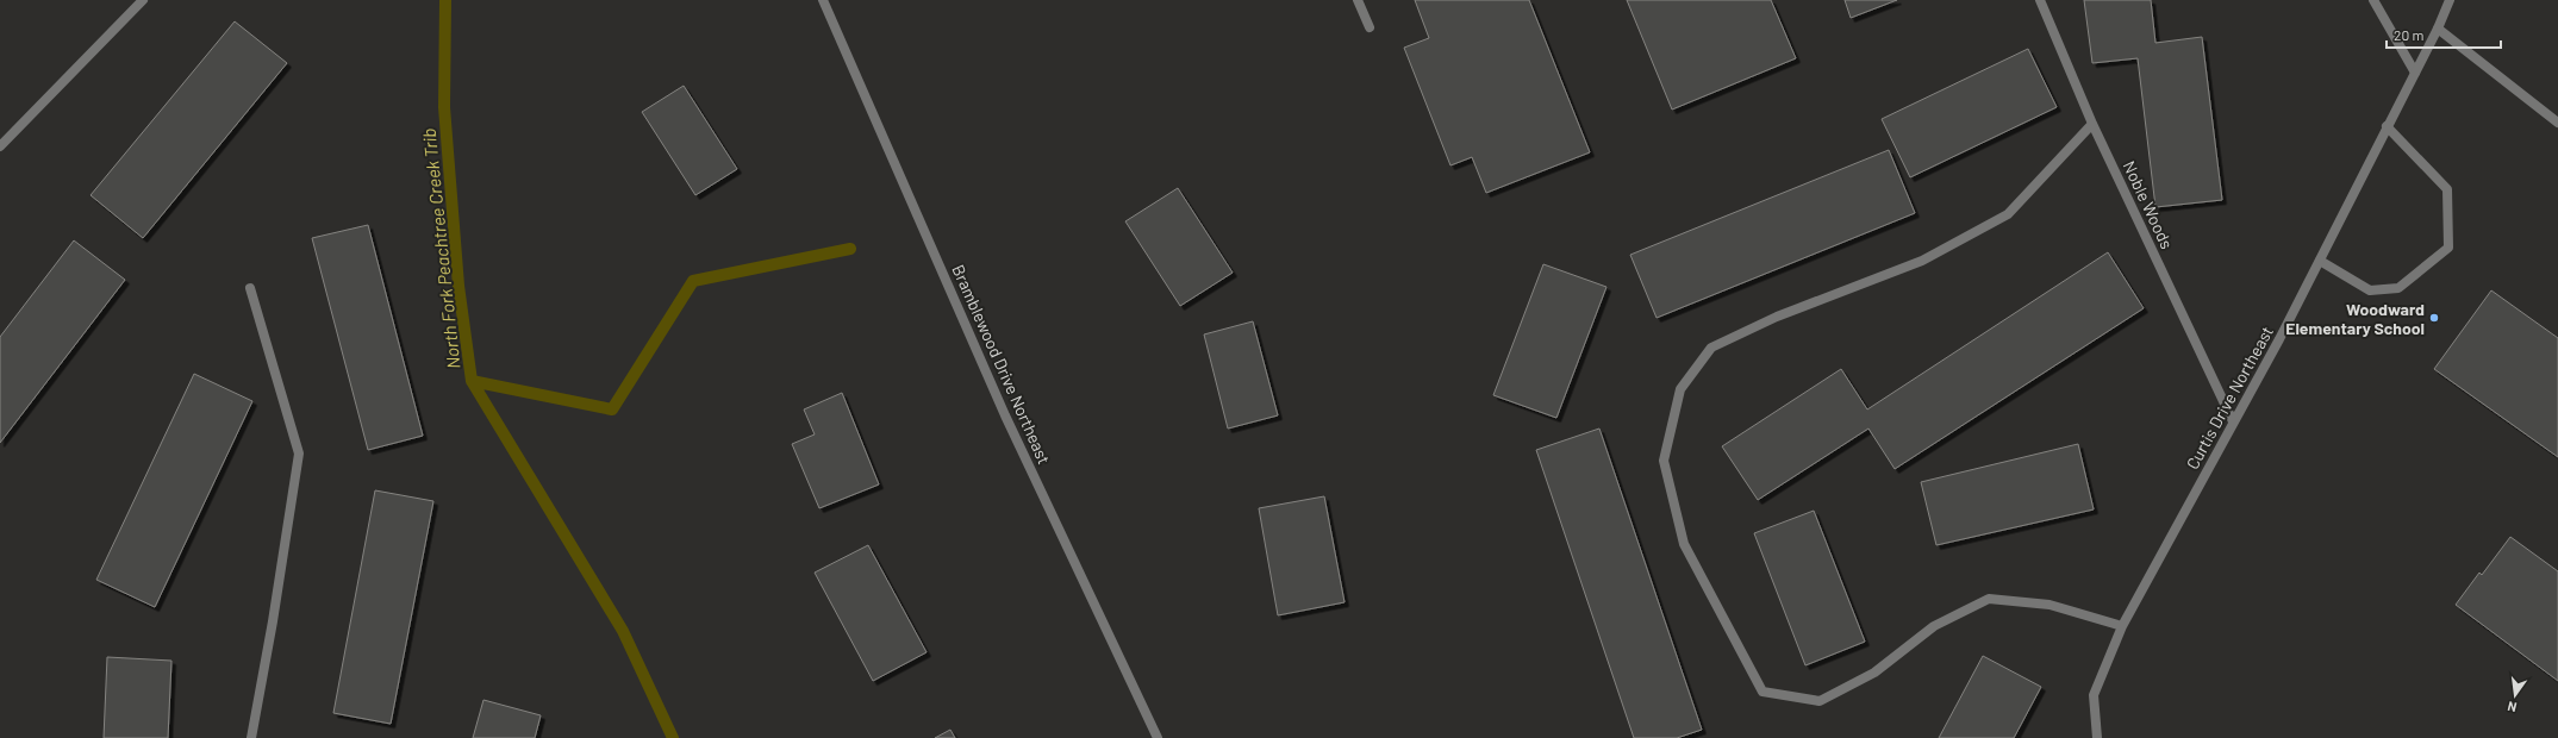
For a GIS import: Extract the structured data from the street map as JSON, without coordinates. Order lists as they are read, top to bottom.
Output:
{
  "streets": {
    "street": ["Noble Woods", "Bramblewood Drive Northeast", "Curtis Drive Northeast"]
  },
  "crossings": [
    ["Noble Woods", "Curtis Drive Northeast"]
  ],
  "water": ["North Fork Peachtree Creek Trib"],
  "places": ["Woodward Elementary School"],
  "scale_bar": "20 m",
  "north": "bottom"
}
